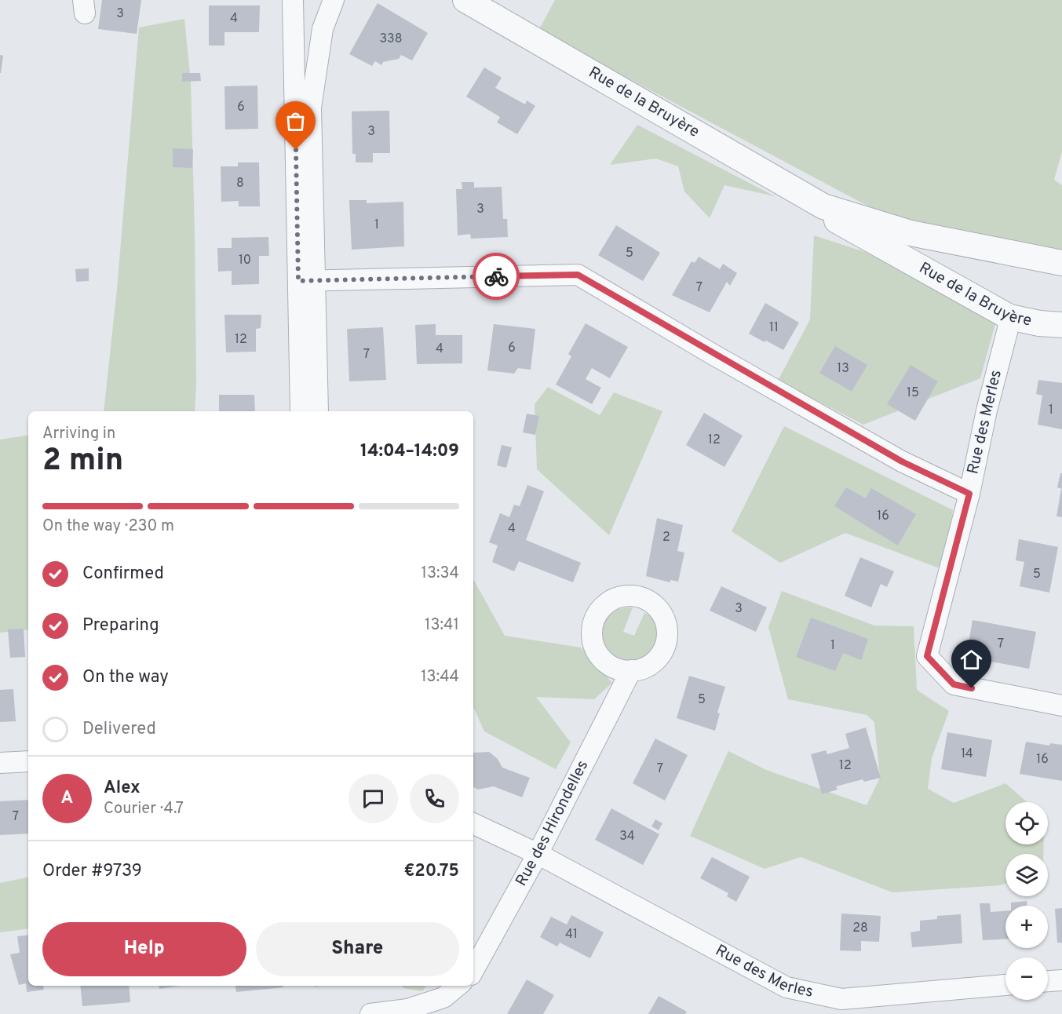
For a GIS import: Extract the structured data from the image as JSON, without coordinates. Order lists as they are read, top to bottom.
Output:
{
  "streets": {
    "street": ["Rue de la Bruyère", "Rue des Merles", "Rue des Hirondelles"]
  },
  "crossings": [
    ["Rue de la Bruyère", "Rue des Merles"],
    ["Rue des Merles", "Rue des Hirondelles"]
  ],
  "house_numbers": [
    "3",
    "4",
    "338",
    "6",
    "3",
    "8",
    "3",
    "1",
    "5",
    "10",
    "7",
    "11",
    "12",
    "6",
    "4",
    "7",
    "13",
    "15",
    "1",
    "12",
    "16",
    "4",
    "2",
    "5",
    "3",
    "7",
    "1",
    "5",
    "14",
    "16",
    "12",
    "7",
    "7",
    "34",
    "28",
    "41"
  ],
  "page": {
    "heading": ["2 min", "Arriving in", "14:04–14:09"],
    "panel": [
      "Alex",
      "Courier · 4.7",
      "Order #9739",
      "€20.75"
    ],
    "bar": "On the way · 230 m",
    "list": [
      ["Confirmed", "13:34"],
      ["Preparing", "13:41"],
      ["On the way", "13:44"],
      "Delivered"
    ],
    "round": "A",
    "map_buttons": ["+", "−"],
    "buttons": ["Help", "Share"]
  }
}
